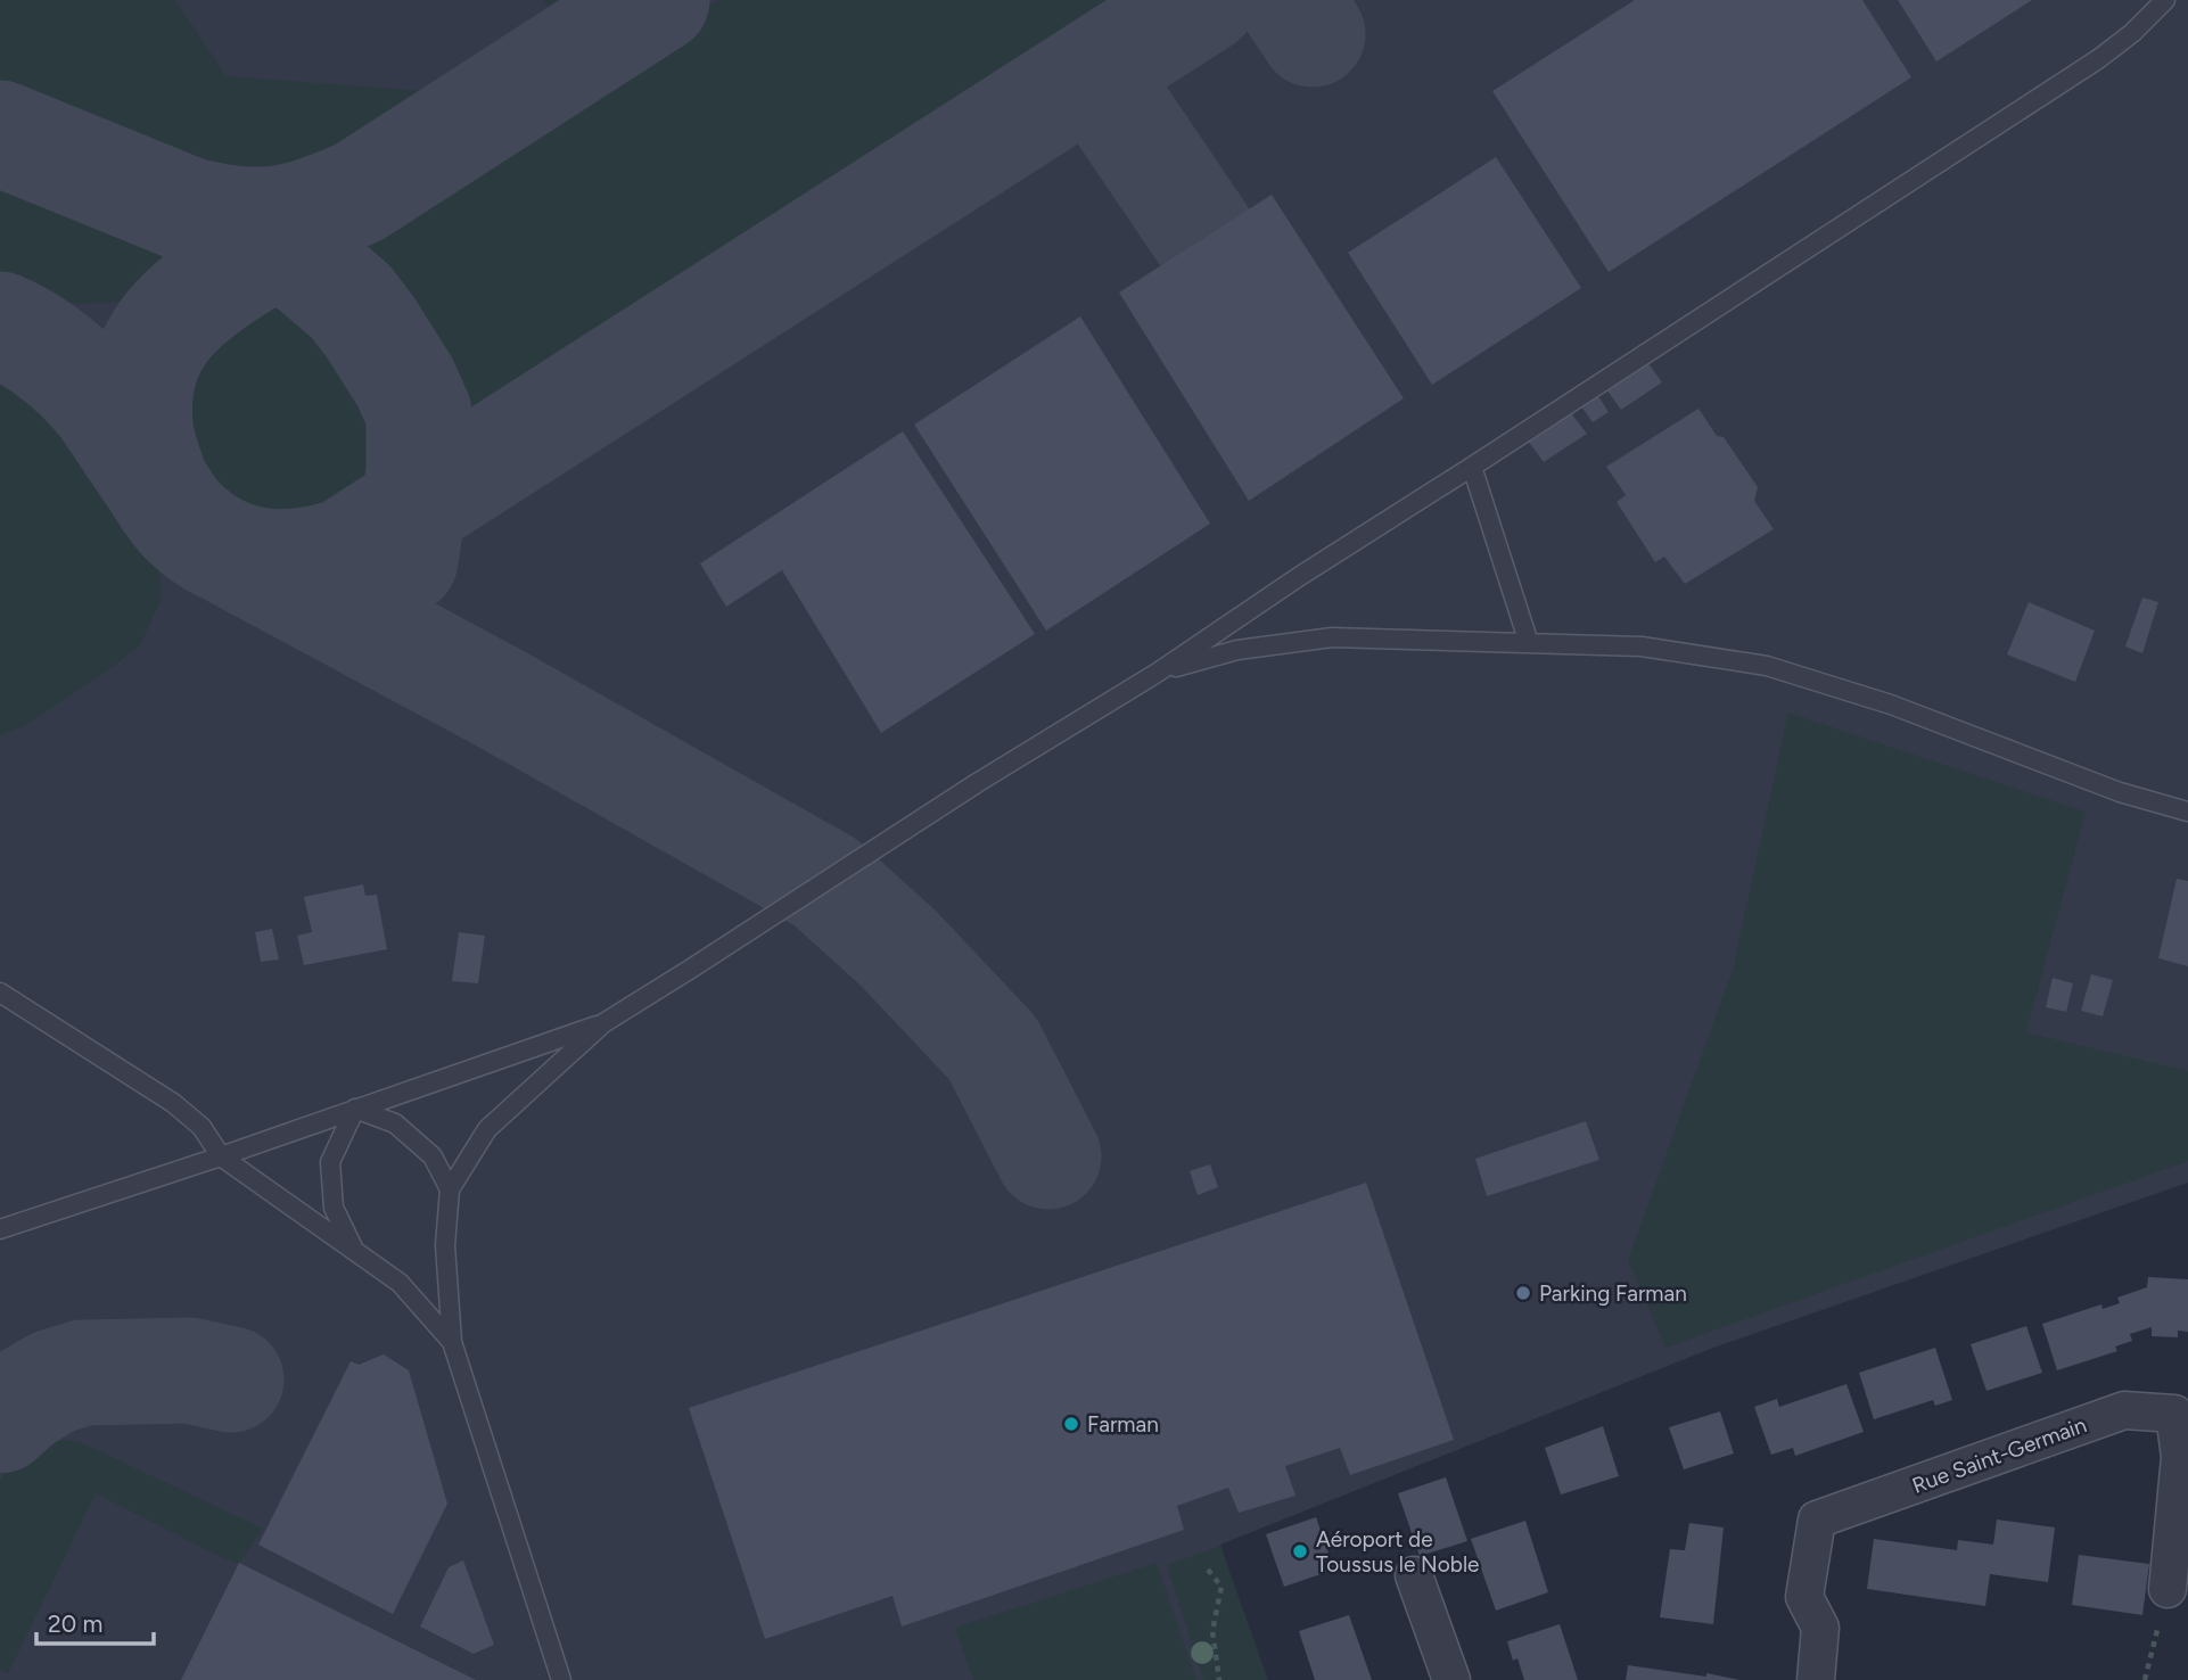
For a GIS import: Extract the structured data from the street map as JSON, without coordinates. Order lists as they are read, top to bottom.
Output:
{
  "streets": {
    "street": ["Rue Saint-Germain"]
  },
  "places": ["Parking Farman", "Farman", "Aéroport de Toussus le Noble"],
  "scale_bar": "20 m"
}
